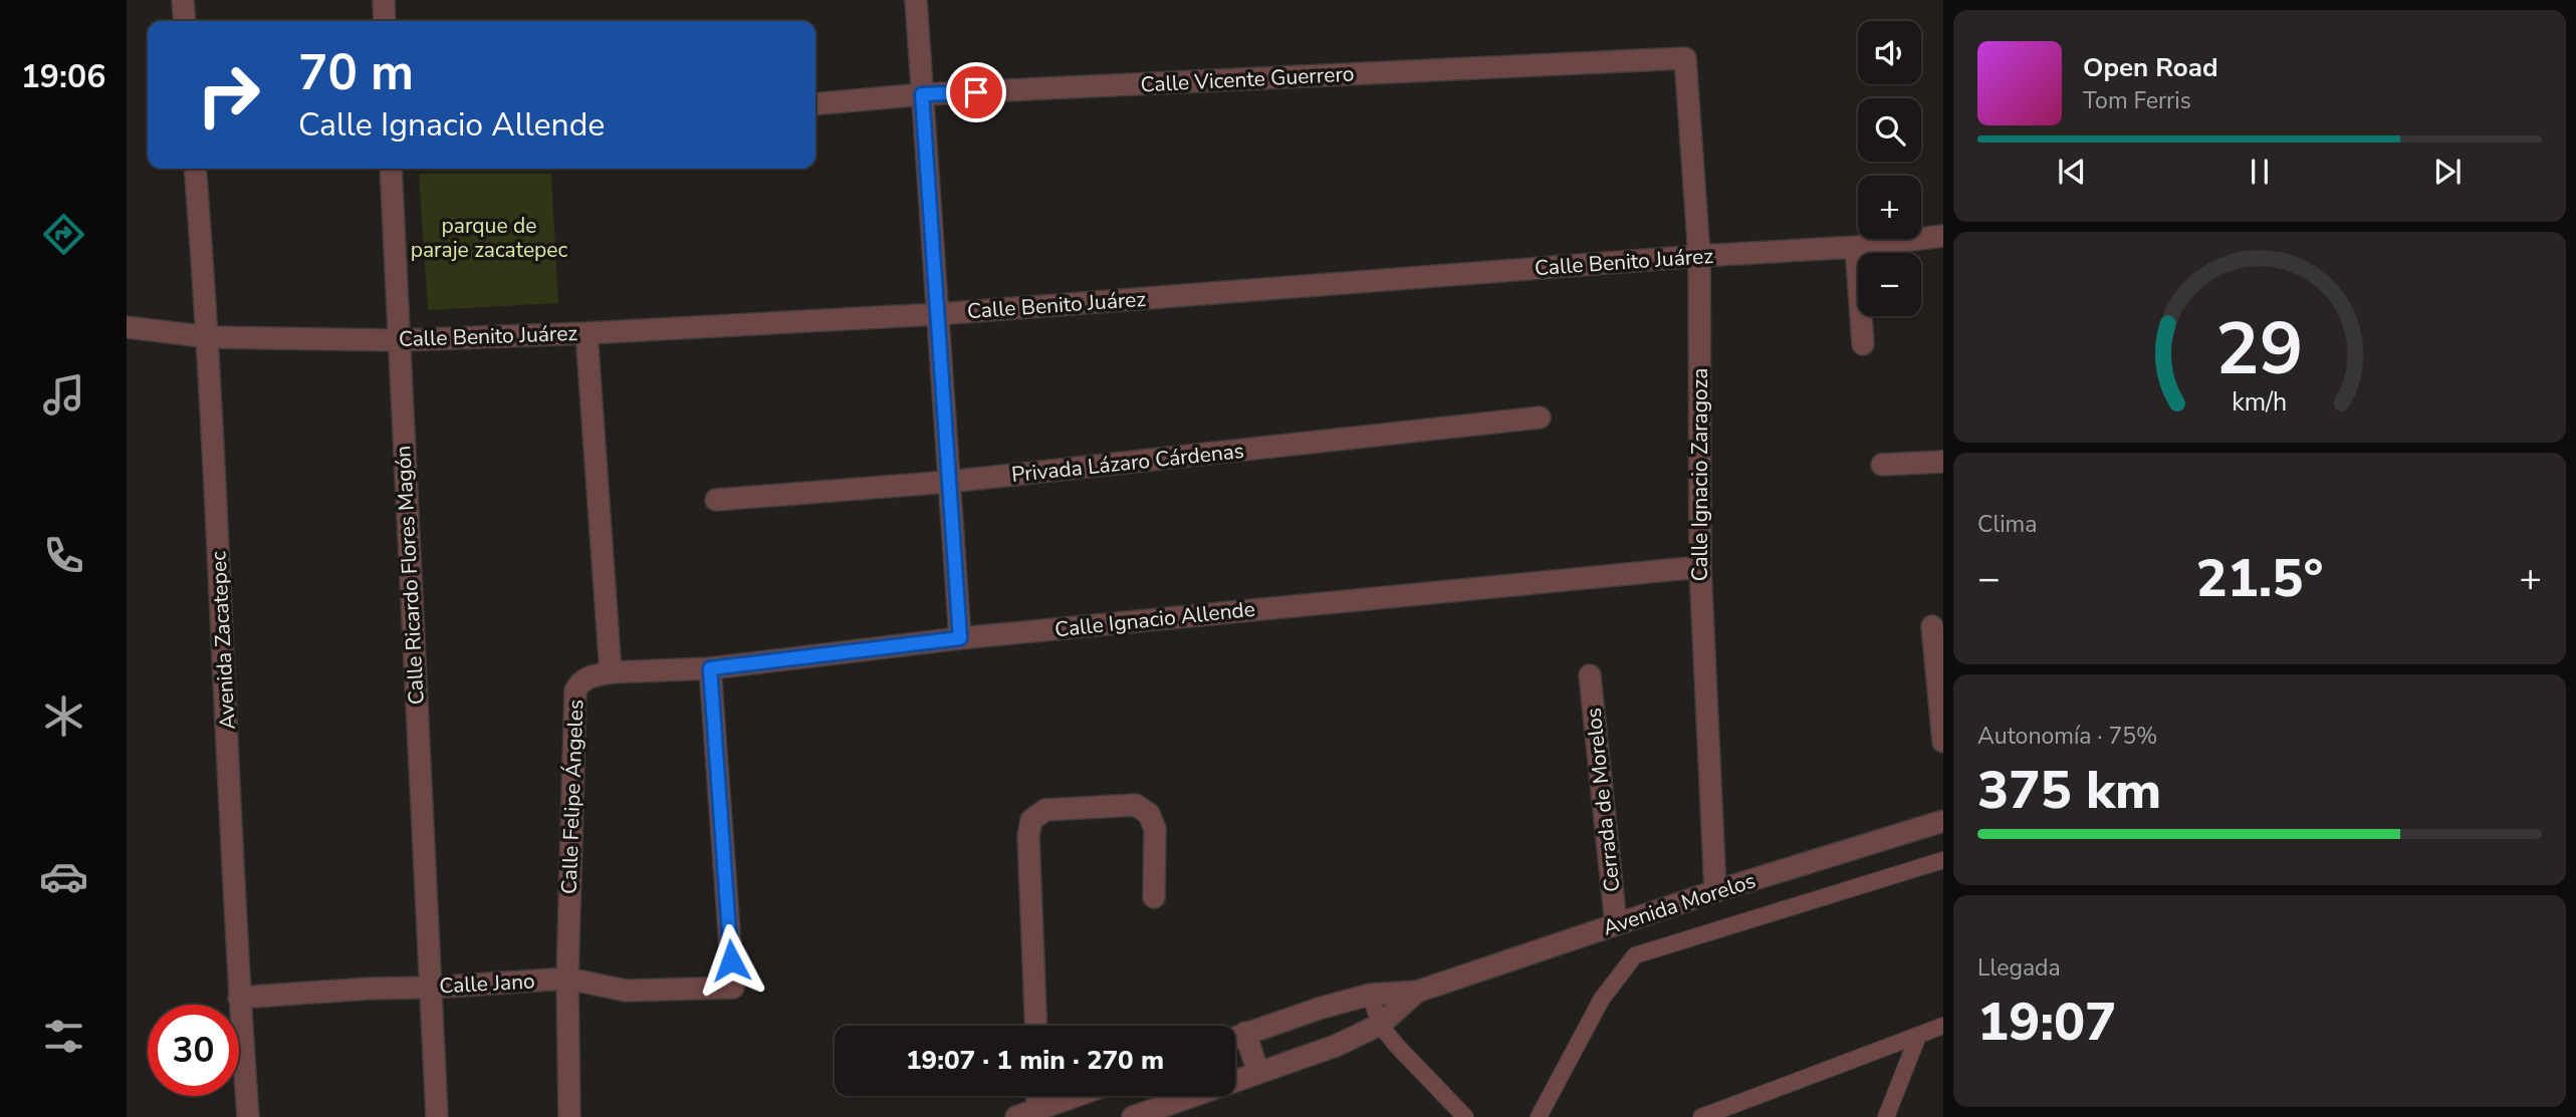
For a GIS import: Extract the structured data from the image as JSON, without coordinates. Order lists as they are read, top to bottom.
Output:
{
  "streets": {
    "street": [
      "Calle Vicente Guerrero",
      "Calle Benito Juárez",
      "Privada Lázaro Cárdenas",
      "Calle Ignacio Zaragoza",
      "Calle Ricardo Flores Magón",
      "Calle Ignacio Allende",
      "Avenida Zacatepec",
      "Calle Felipe Ángeles",
      "Cerrada de Morelos",
      "Avenida Morelos",
      "Calle Jano"
    ]
  },
  "crossings": [
    ["Calle Vicente Guerrero", "Calle Ignacio Zaragoza"],
    ["Calle Benito Juárez", "Calle Ignacio Zaragoza"],
    ["Calle Benito Juárez", "Calle Ricardo Flores Magón"],
    ["Calle Benito Juárez", "Avenida Zacatepec"],
    ["Calle Ignacio Zaragoza", "Calle Ignacio Allende"],
    ["Calle Ignacio Zaragoza", "Avenida Morelos"],
    ["Calle Ricardo Flores Magón", "Calle Jano"],
    ["Calle Ignacio Allende", "Calle Felipe Ángeles"],
    ["Calle Ignacio Allende", "Calle Jano"],
    ["Avenida Zacatepec", "Calle Jano"],
    ["Calle Felipe Ángeles", "Calle Jano"],
    ["Cerrada de Morelos", "Avenida Morelos"]
  ],
  "parks": ["parque de paraje zacatepec"],
  "page": {
    "tabs": "19:06",
    "map_buttons": ["+", "−"],
    "turn": ["70 m", "Calle Ignacio Allende"],
    "song": ["Open Road", "Tom Ferris"],
    "tile": [
      "Clima",
      ["Autonomía · 75%", "375 km"],
      ["Llegada", "19:07"]
    ],
    "heat": ["−", "21.5°", "+"],
    "limit": "30",
    "trip": "19:07 · 1 min · 270 m",
    "gauge": ["29", "km/h"]
  }
}
